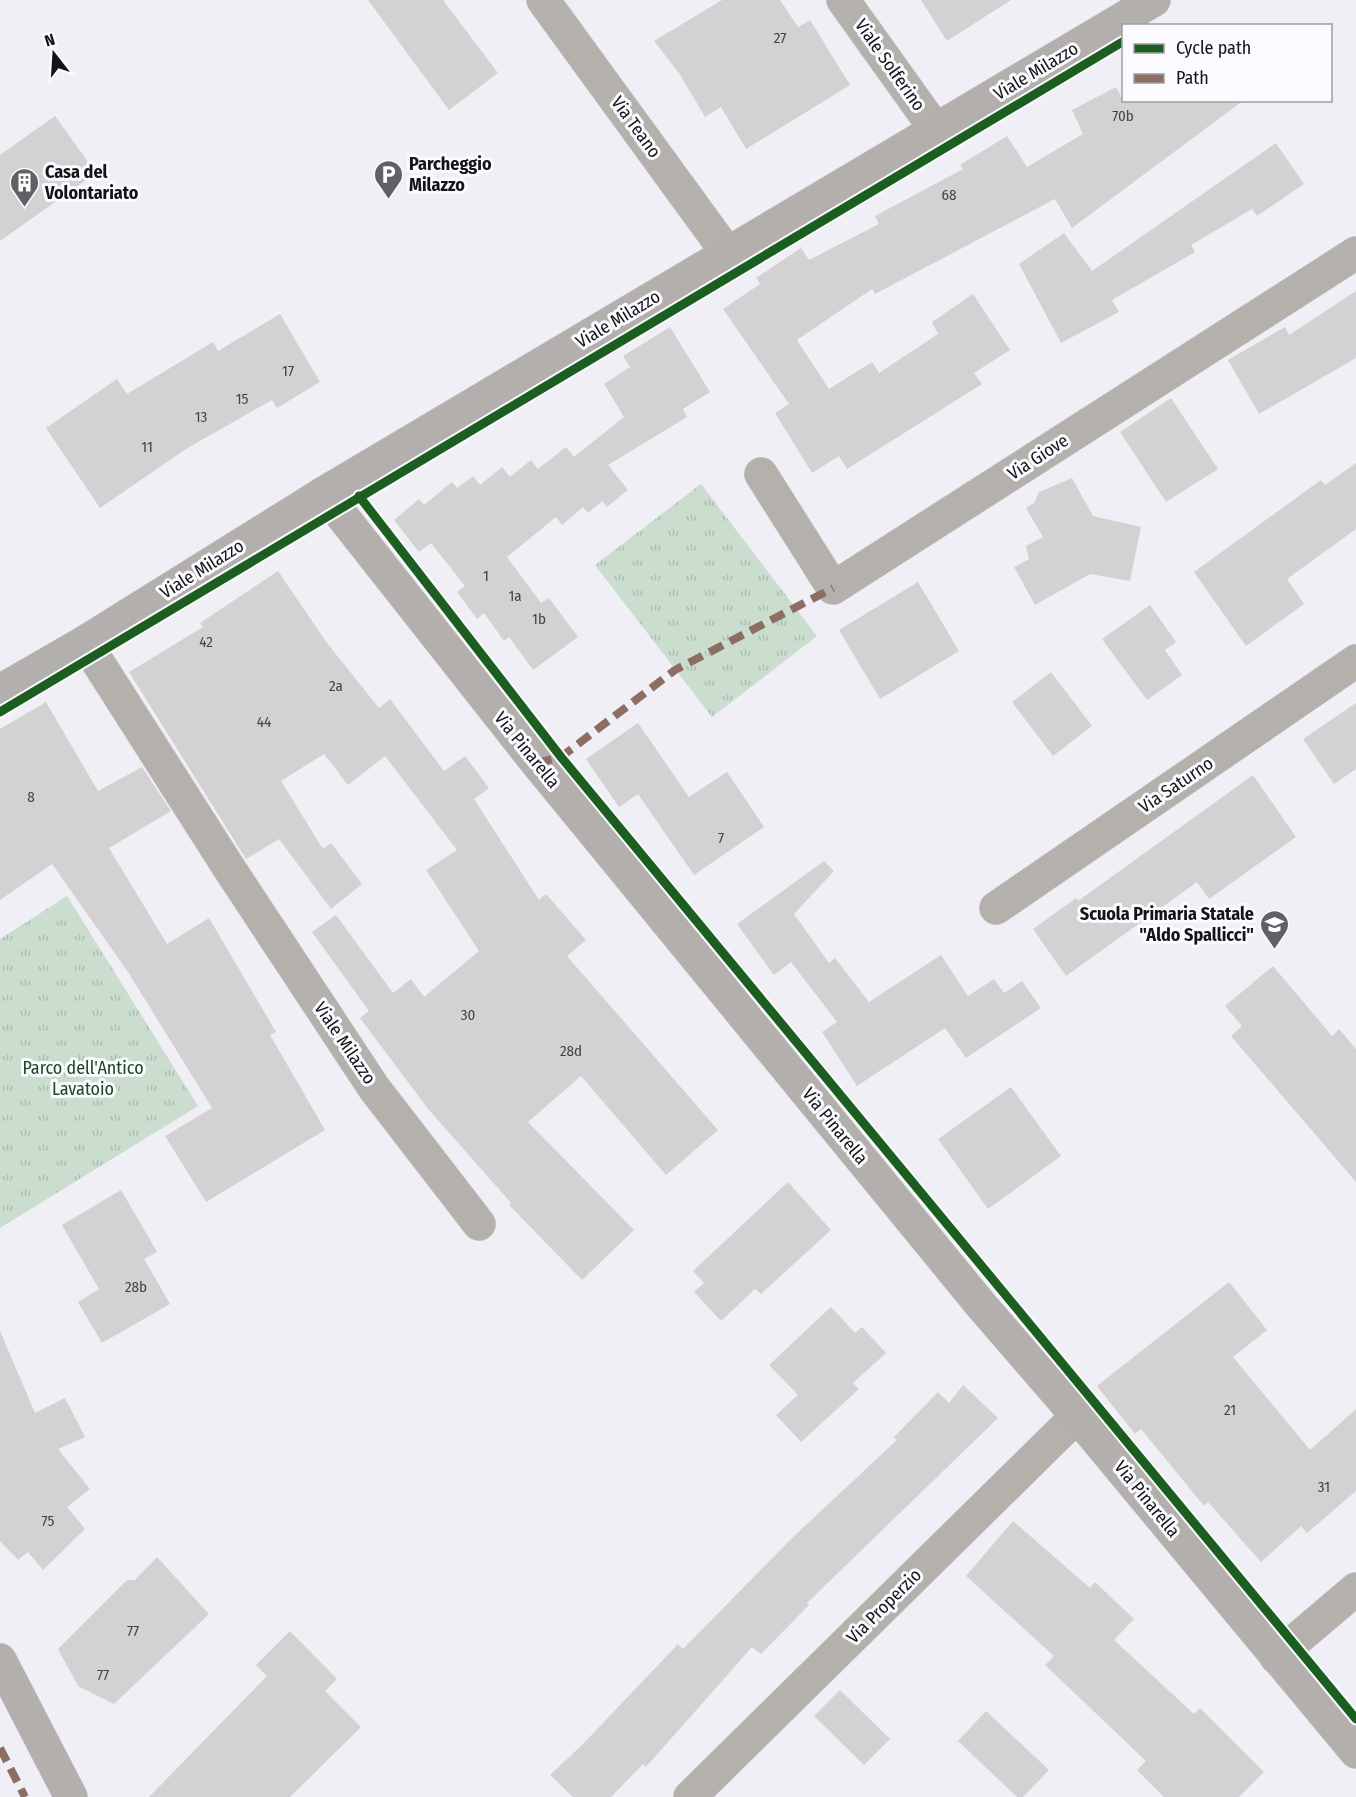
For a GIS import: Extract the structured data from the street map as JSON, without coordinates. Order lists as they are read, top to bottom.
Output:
{
  "streets": {
    "street": [
      "Viale Solferino",
      "Viale Milazzo",
      "Via Teano",
      "Via Giove",
      "Via Pinarella",
      "Via Saturno",
      "Via Properzio"
    ]
  },
  "crossings": [
    ["Viale Solferino", "Viale Milazzo"],
    ["Viale Milazzo", "Via Teano"],
    ["Viale Milazzo", "Via Pinarella"],
    ["Via Pinarella", "Via Properzio"]
  ],
  "parks": ["Parco dell'Antico Lavatoio"],
  "places": {
    "parking": ["Parcheggio Milazzo"],
    "building": ["Casa del Volontariato"],
    "school or university": ["Scuola Primaria Statale \"Aldo Spallicci\""]
  },
  "house_numbers": [
    "27",
    "70b",
    "68",
    "17",
    "15",
    "13",
    "11",
    "1",
    "1a",
    "1b",
    "42",
    "2a",
    "44",
    "8",
    "7",
    "30",
    "28d",
    "28b",
    "21",
    "31",
    "75",
    "77",
    "77"
  ],
  "legend": ["Cycle path", "Path"],
  "north": "top"
}
